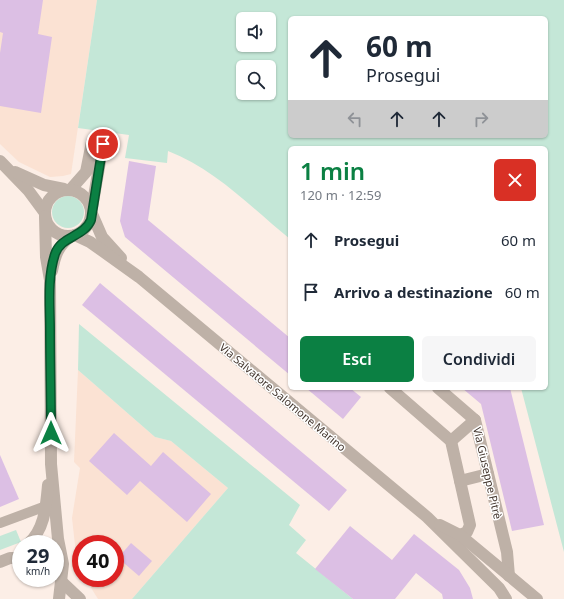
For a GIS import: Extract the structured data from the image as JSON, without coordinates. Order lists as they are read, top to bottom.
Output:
{
  "streets": {
    "street": ["Via Salvatore Salomone Marino", "Via Giuseppe Pitrè"]
  },
  "page": {
    "turn": ["60 m", "Prosegui"],
    "heading": ["1 min", "120 m · 12:59"],
    "list": [
      {
        "name": "Prosegui",
        "value": "60 m"
      },
      {
        "name": "Arrivo a destinazione",
        "value": "60 m"
      }
    ],
    "buttons": ["Esci", "Condividi"],
    "speed": "29 km/h",
    "limit": "40"
  }
}
